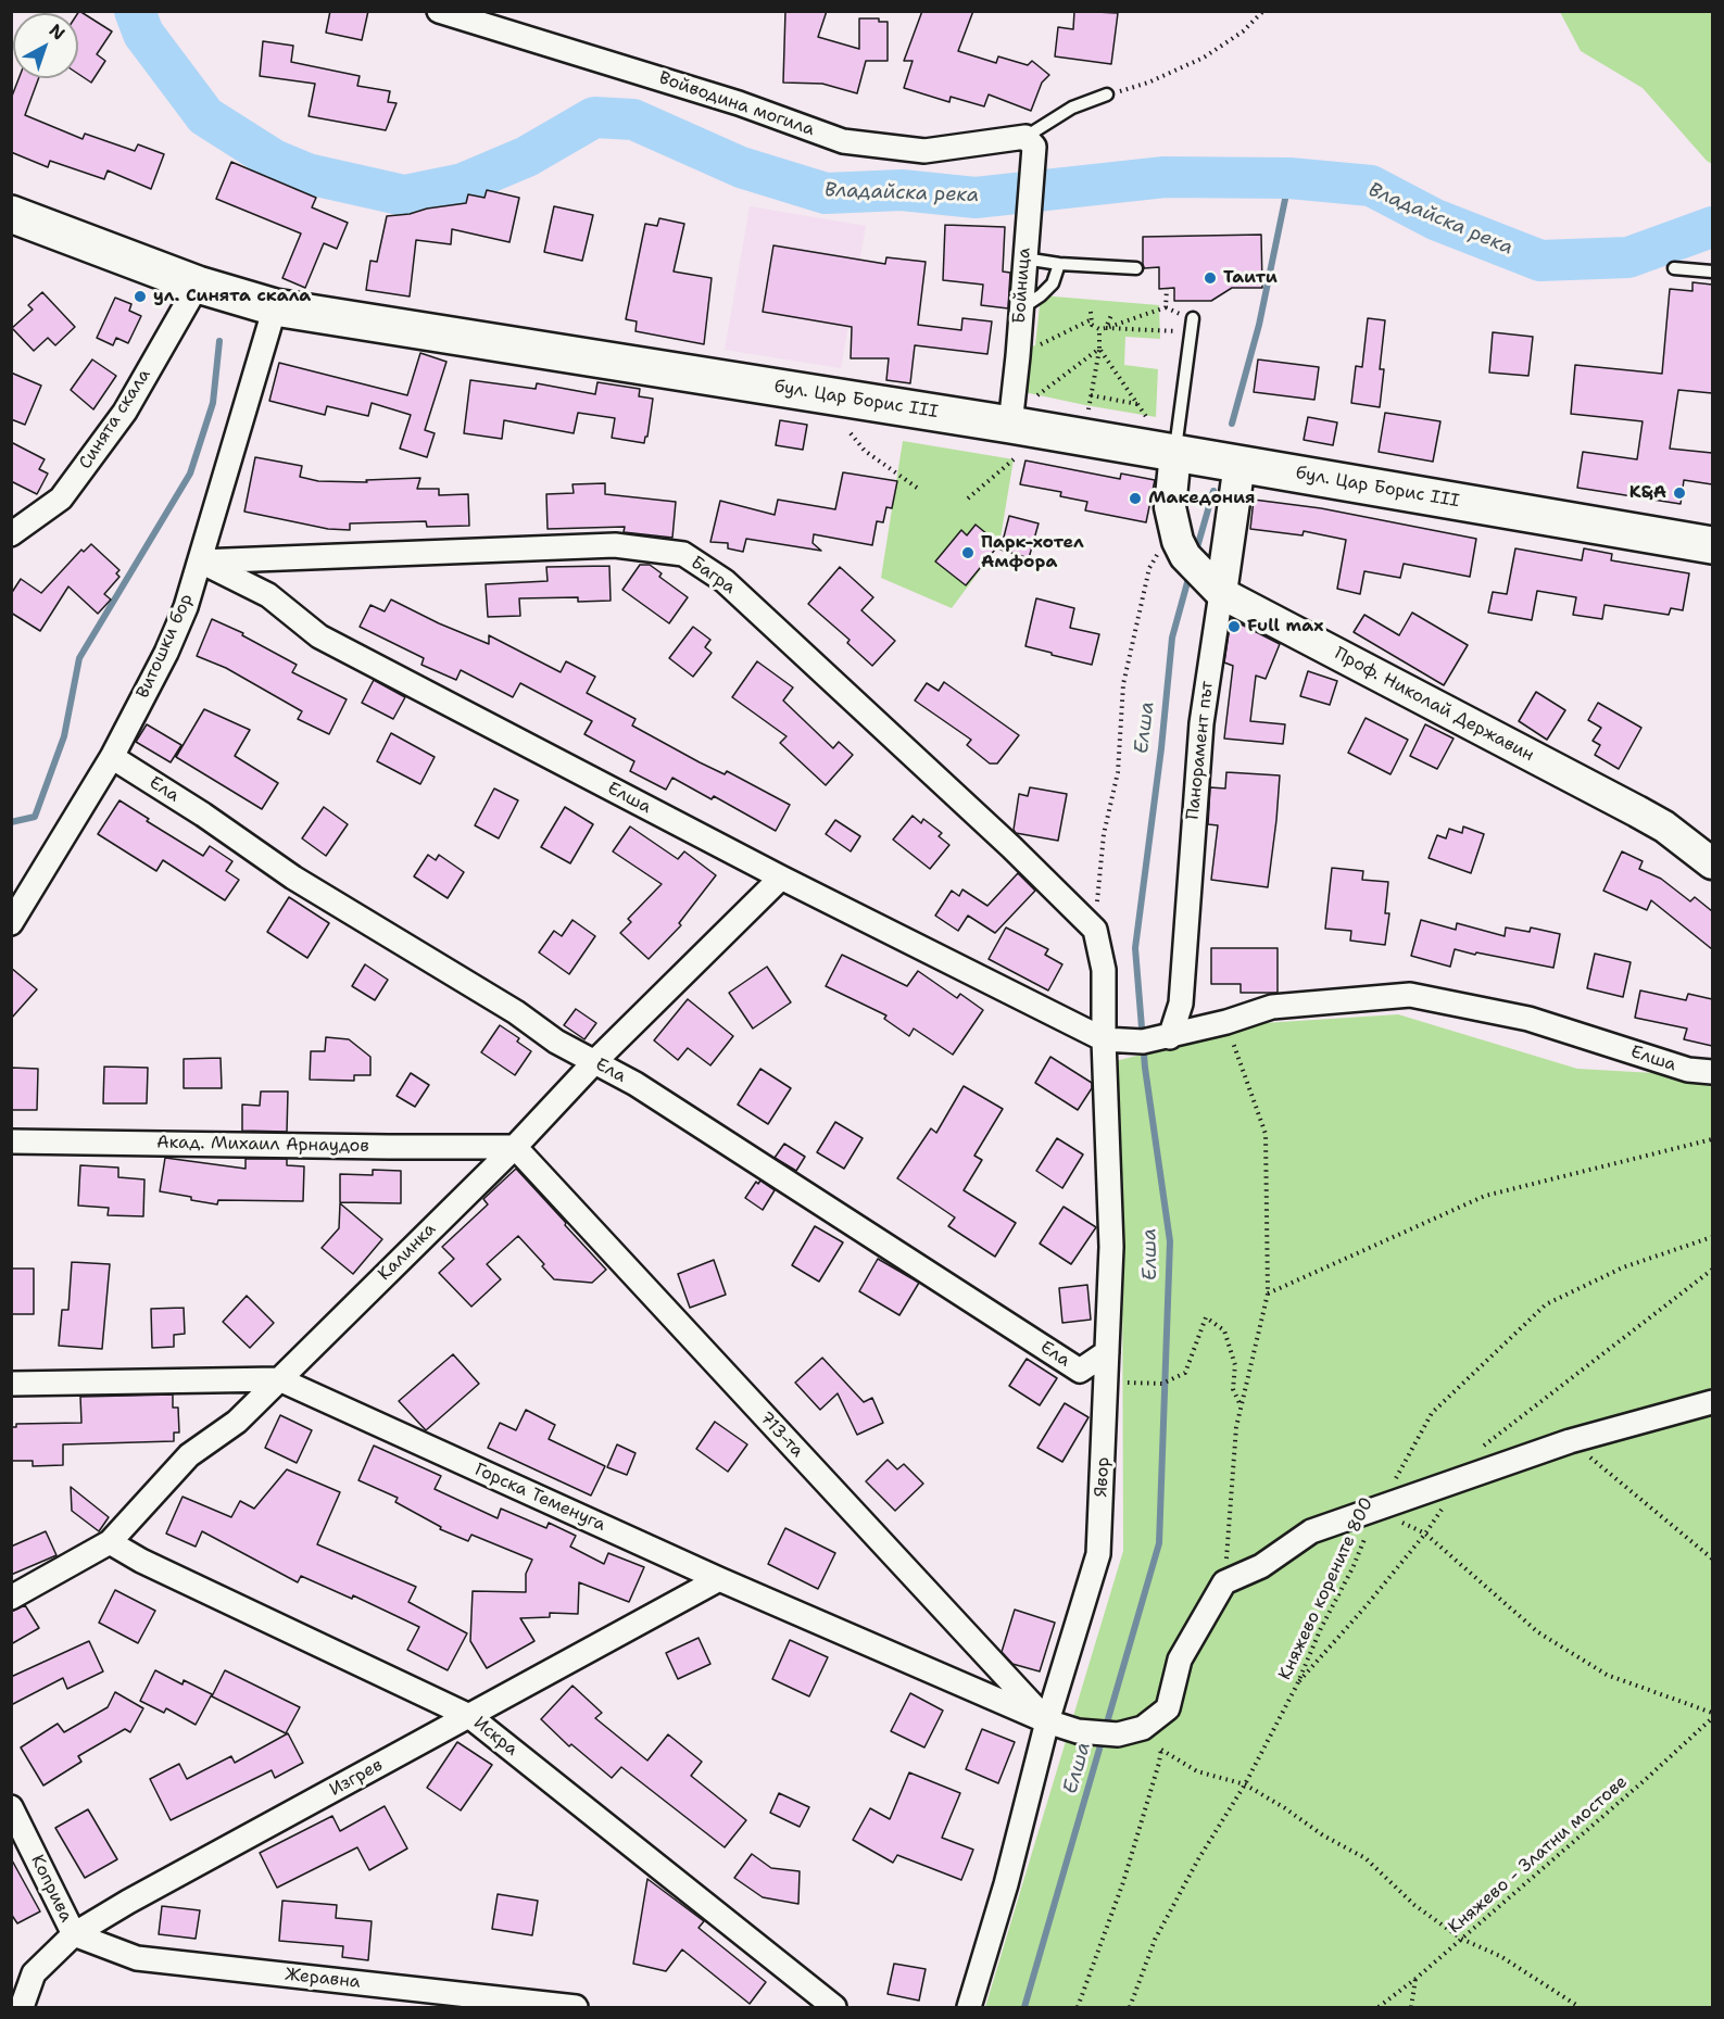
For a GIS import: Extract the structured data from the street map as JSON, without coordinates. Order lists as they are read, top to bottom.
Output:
{
  "streets": {
    "main road": ["бул. Цар Борис III", "Проф. Николай Державин", "Панорамент път"],
    "street": [
      "Войводина могила",
      "Бойница",
      "Синята скала",
      "Багра",
      "Витошки бор",
      "Ела",
      "Елша",
      "Акад. Михаил Арнаудов",
      "Калинка",
      "713-та",
      "Явор",
      "Горска Теменуга",
      "Искра",
      "Изгрев",
      "Коприва",
      "Жеравна"
    ],
    "path": ["Княжево корените 800", "Княжево - Златни мостове"]
  },
  "crossings": [
    ["Войводина могила", "Бойница"],
    ["Бойница", "бул. Цар Борис III"],
    ["бул. Цар Борис III", "Синята скала"],
    ["бул. Цар Борис III", "Витошки бор"],
    ["бул. Цар Борис III", "Панорамент път"],
    ["Багра", "Витошки бор"],
    ["Багра", "Елша"],
    ["Багра", "Явор"],
    ["Витошки бор", "Ела"],
    ["Витошки бор", "Елша"],
    ["Проф. Николай Державин", "Панорамент път"],
    ["Панорамент път", "Елша"],
    ["Ела", "Калинка"],
    ["Ела", "Явор"],
    ["Елша", "Калинка"],
    ["Елша", "Явор"],
    ["Акад. Михаил Арнаудов", "Калинка"],
    ["Акад. Михаил Арнаудов", "713-та"],
    ["Калинка", "713-та"],
    ["Калинка", "Горска Теменуга"],
    ["Калинка", "Искра"],
    ["713-та", "Явор"],
    ["713-та", "Горска Теменуга"],
    ["Явор", "Горска Теменуга"],
    ["Горска Теменуга", "Изгрев"],
    ["Искра", "Изгрев"],
    ["Изгрев", "Коприва"],
    ["Изгрев", "Жеравна"],
    ["Коприва", "Жеравна"]
  ],
  "water": ["Владайска река", "Елша"],
  "places": [
    "Таити",
    "ул. Синята скала",
    "K&A",
    "Македония",
    "Парк-хотел Амфора",
    "Full max"
  ],
  "north": "top right"
}
